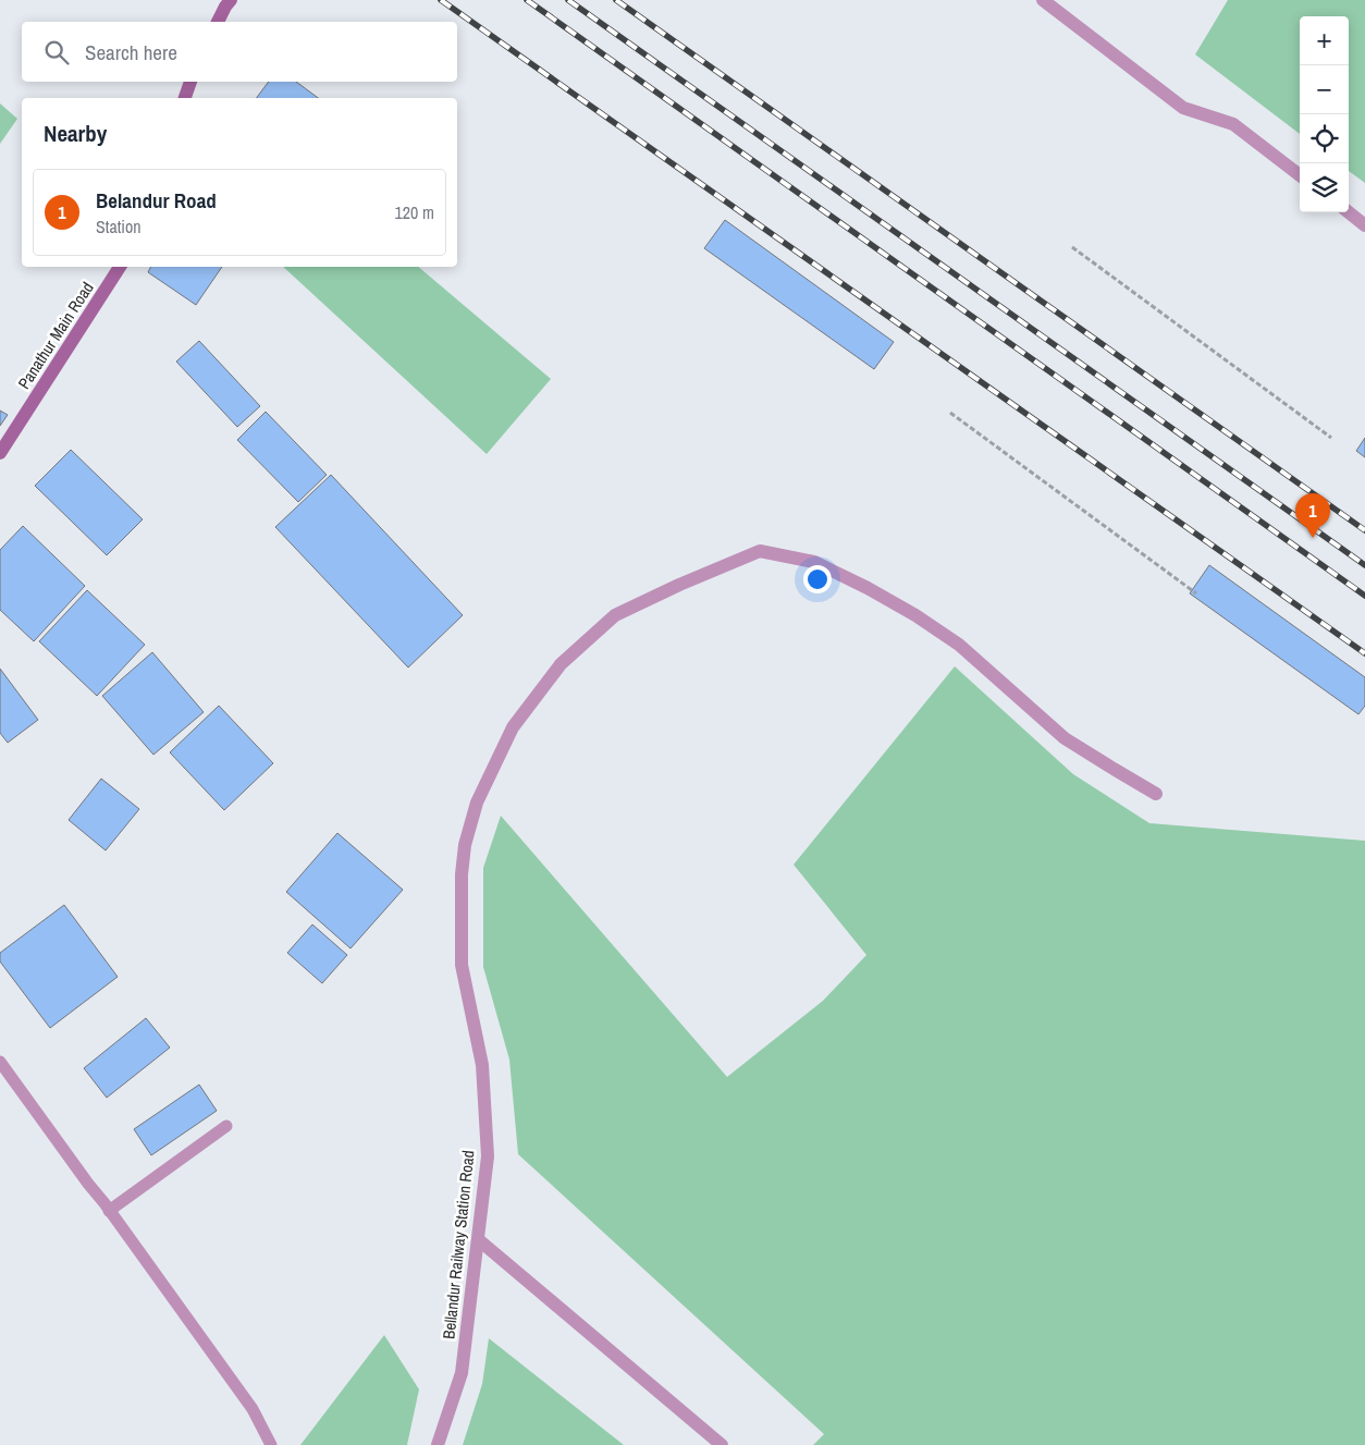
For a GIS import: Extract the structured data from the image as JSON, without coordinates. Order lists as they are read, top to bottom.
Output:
{
  "streets": {
    "street": ["Panathur Main Road", "Bellandur Railway Station Road"]
  },
  "page": {
    "map_buttons": ["+", "−"],
    "search": "Search here",
    "heading": "Nearby",
    "list": [
      {
        "mark": "1",
        "name": "Belandur Road",
        "note": "Station",
        "value": "120 m"
      }
    ],
    "pins": "1"
  }
}
